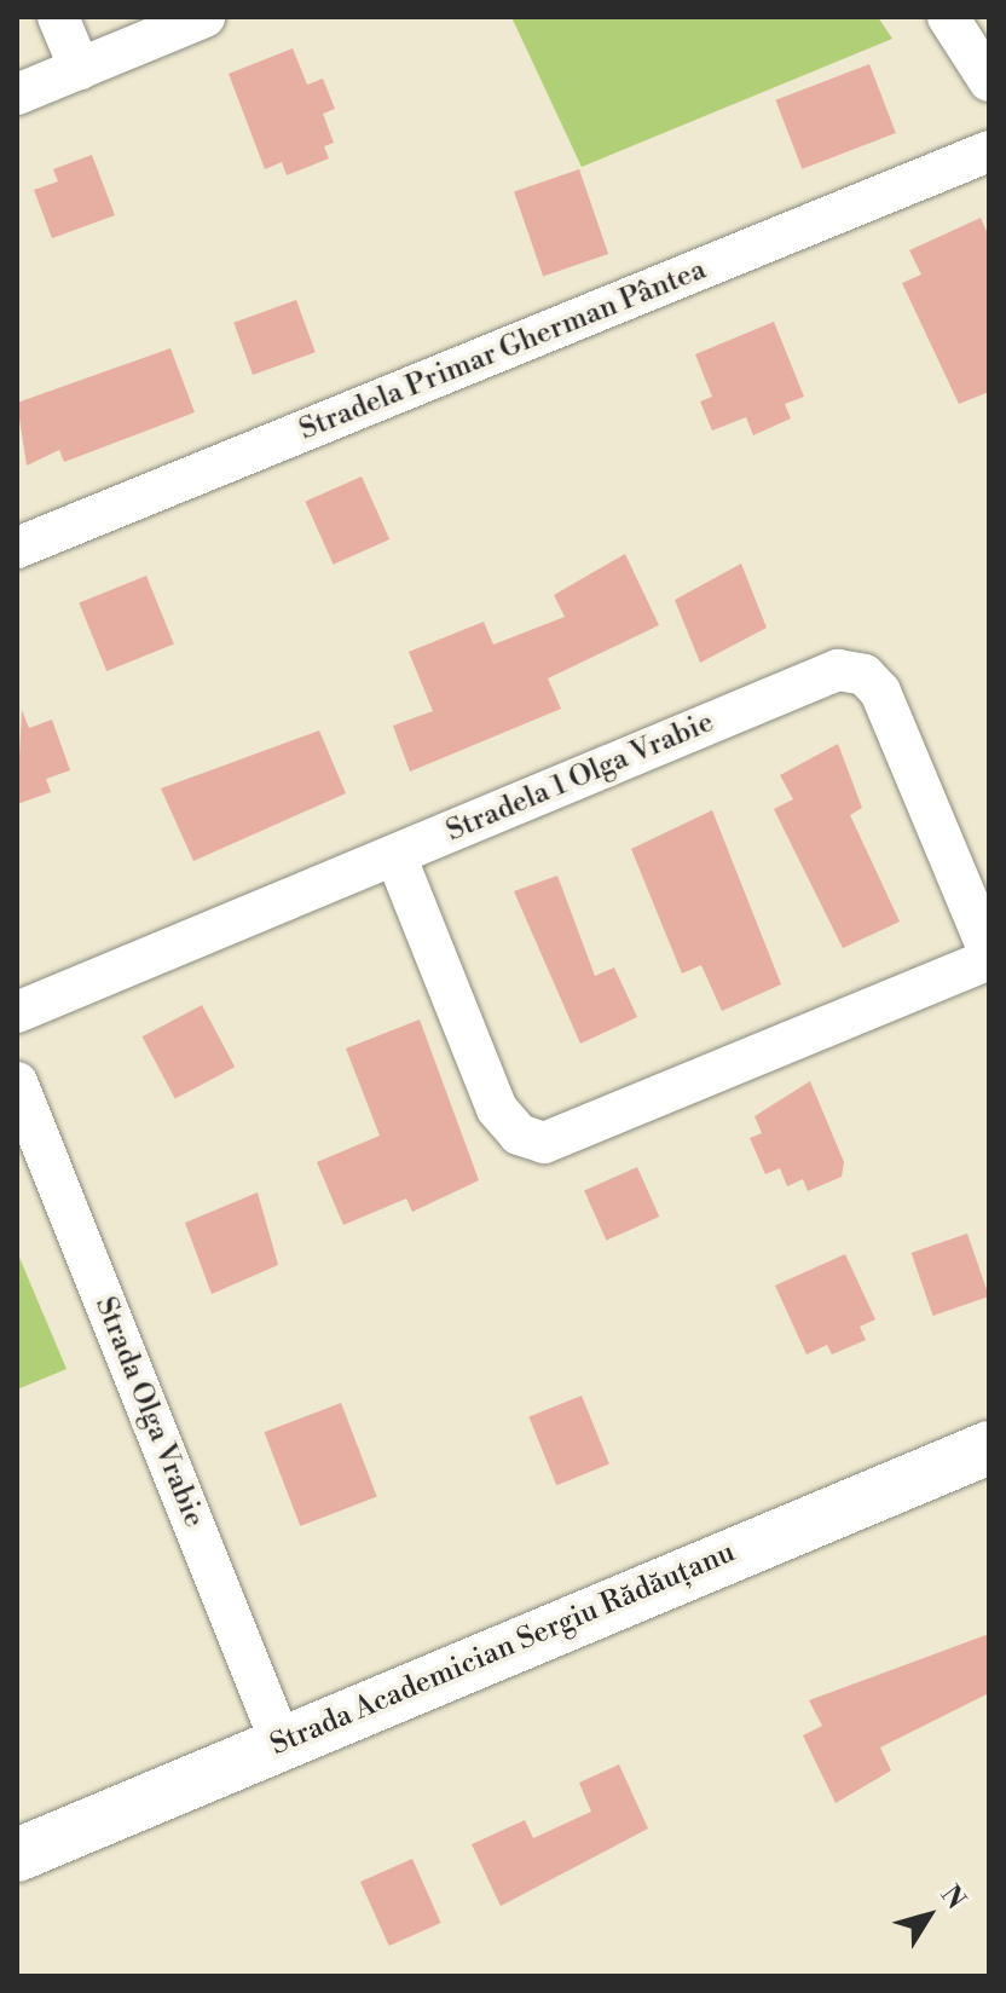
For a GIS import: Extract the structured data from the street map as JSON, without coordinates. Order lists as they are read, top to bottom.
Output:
{
  "streets": {
    "street": [
      "Stradela Primar Gherman Pântea",
      "Stradela 1 Olga Vrabie",
      "Strada Olga Vrabie",
      "Strada Academician Sergiu Rădăuțanu"
    ]
  },
  "crossings": [
    ["Strada Olga Vrabie", "Strada Academician Sergiu Rădăuțanu"]
  ],
  "north": "top right"
}
